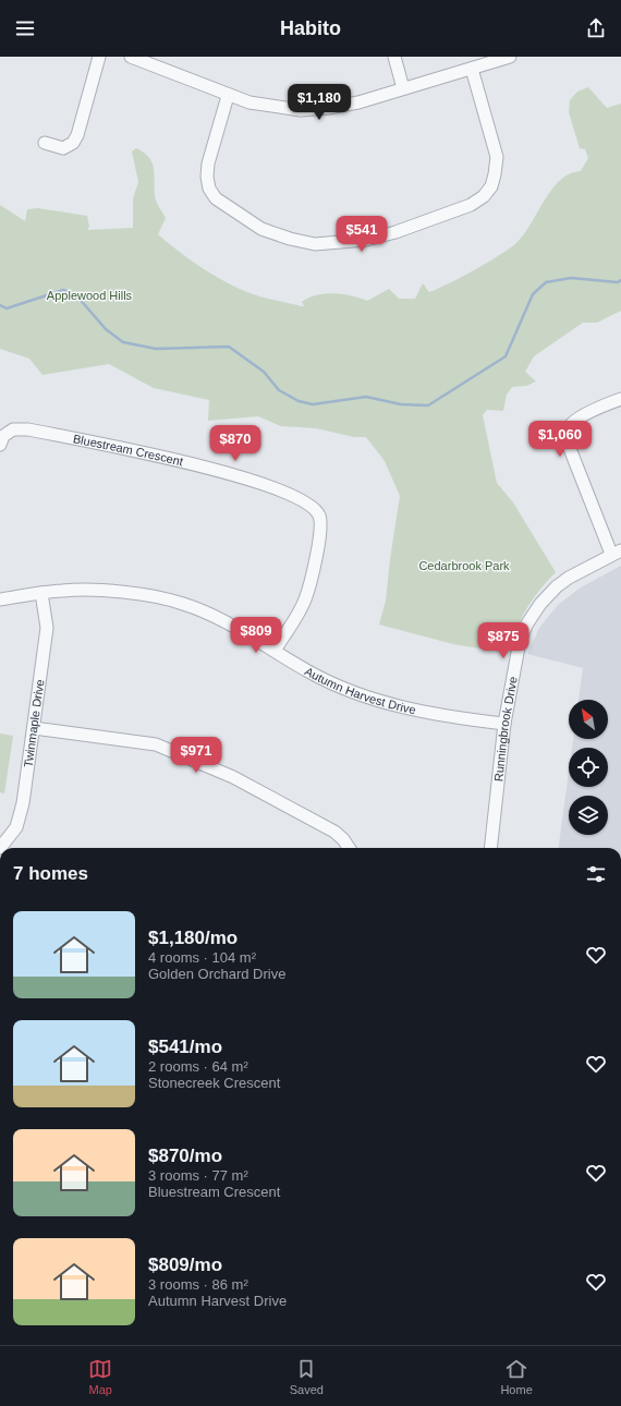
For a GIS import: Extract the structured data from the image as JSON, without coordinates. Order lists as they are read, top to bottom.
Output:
{
  "streets": {
    "street": [
      "Bluestream Crescent",
      "Autumn Harvest Drive",
      "Twinmaple Drive",
      "Runningbrook Drive"
    ]
  },
  "crossings": [
    ["Bluestream Crescent", "Autumn Harvest Drive"],
    ["Autumn Harvest Drive", "Twinmaple Drive"],
    ["Autumn Harvest Drive", "Runningbrook Drive"]
  ],
  "parks": ["Applewood Hills", "Cedarbrook Park"],
  "north": "top left",
  "page": {
    "header": "Habito",
    "price": [
      "$1,180",
      "$541",
      "$1,060",
      "$870",
      "$809",
      "$875",
      "$971"
    ],
    "heading": "7 homes",
    "list": [
      {
        "name": "$1,180/mo",
        "note": "4 rooms · 104 m² · Golden Orchard Drive"
      },
      {
        "name": "$541/mo",
        "note": "2 rooms · 64 m² · Stonecreek Crescent"
      },
      {
        "name": "$870/mo",
        "note": "3 rooms · 77 m² · Bluestream Crescent"
      },
      {
        "name": "$809/mo",
        "note": "3 rooms · 86 m² · Autumn Harvest Drive"
      }
    ],
    "tabs": ["Map", "Saved", "Home"]
  }
}
